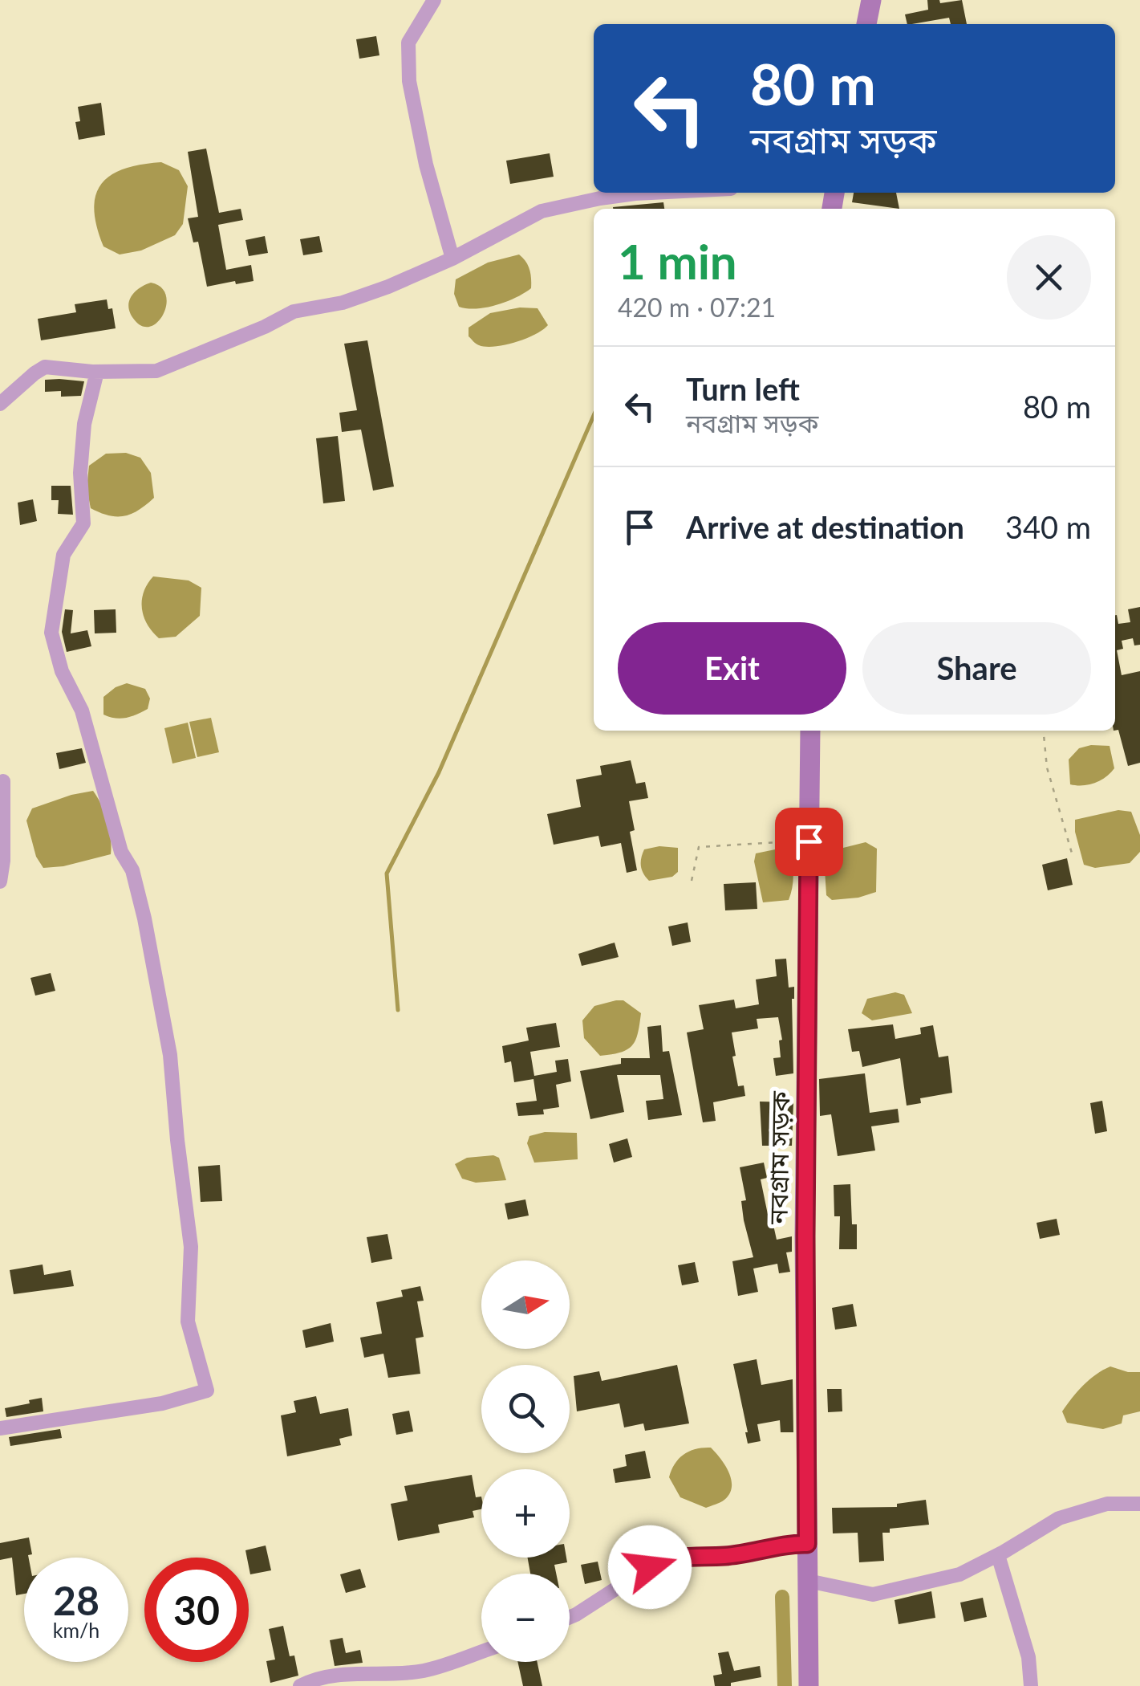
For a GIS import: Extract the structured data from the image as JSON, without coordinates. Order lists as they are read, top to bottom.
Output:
{
  "streets": {
    "main road": ["নবগ্রাম সড়ক"]
  },
  "north": "right",
  "page": {
    "turn": ["80 m", "নবগ্রাম সড়ক"],
    "heading": ["1 min", "420 m · 07:21"],
    "list": [
      {
        "name": "Turn left",
        "note": "নবগ্রাম সড়ক",
        "value": "80 m"
      },
      {
        "name": "Arrive at destination",
        "value": "340 m"
      }
    ],
    "buttons": ["Exit", "Share"],
    "map_buttons": ["+", "−"],
    "speed": "28 km/h",
    "limit": "30"
  }
}
